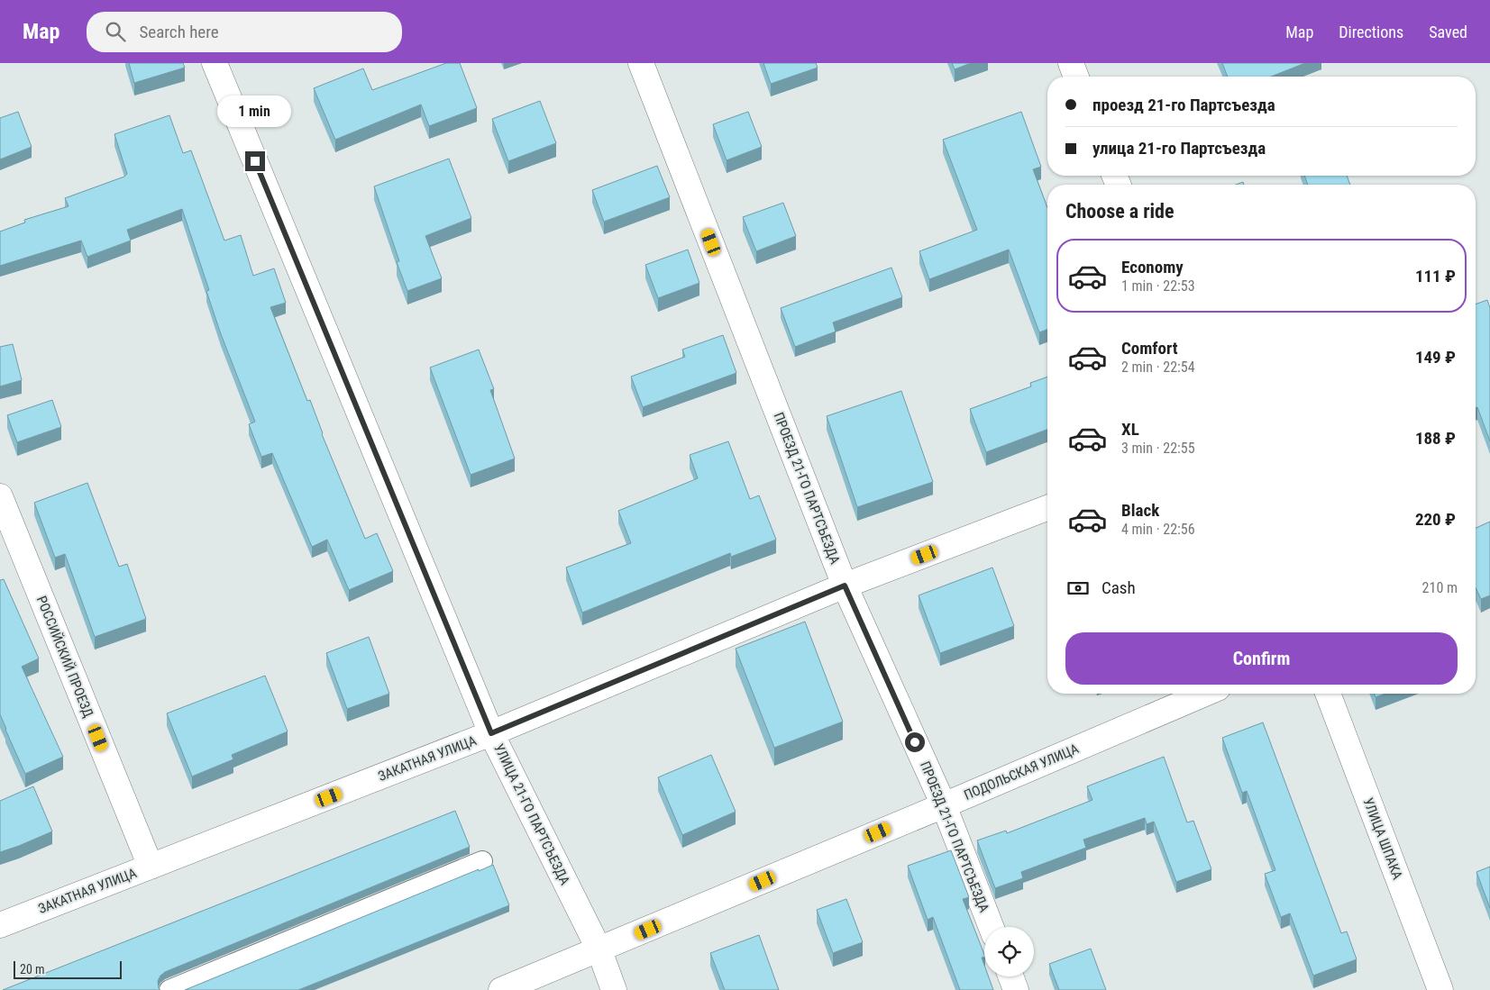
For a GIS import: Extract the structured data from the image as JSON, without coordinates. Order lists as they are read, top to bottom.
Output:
{
  "streets": {
    "street": [
      "ПРОЕЗД 21-ГО ПАРТСЪЕЗДА",
      "РОССИЙСКИЙ ПРОЕЗД",
      "ЗАКАТНАЯ УЛИЦА",
      "ПОДОЛЬСКАЯ УЛИЦА",
      "УЛИЦА 21-ГО ПАРТСЪЕЗДА",
      "УЛИЦА ШПАКА"
    ]
  },
  "crossings": [
    ["ПРОЕЗД 21-ГО ПАРТСЪЕЗДА", "ЗАКАТНАЯ УЛИЦА"],
    ["ПРОЕЗД 21-ГО ПАРТСЪЕЗДА", "ПОДОЛЬСКАЯ УЛИЦА"],
    ["РОССИЙСКИЙ ПРОЕЗД", "ЗАКАТНАЯ УЛИЦА"],
    ["ЗАКАТНАЯ УЛИЦА", "УЛИЦА 21-ГО ПАРТСЪЕЗДА"],
    ["ПОДОЛЬСКАЯ УЛИЦА", "УЛИЦА 21-ГО ПАРТСЪЕЗДА"]
  ],
  "scale_bar": "20 m",
  "page": {
    "header": "Map",
    "search": "Search here",
    "nav": ["Map", "Directions", "Saved"],
    "banner": ["проезд 21-го Партсъезда", "улица 21-го Партсъезда"],
    "bubble": "1 min",
    "heading": "Choose a ride",
    "list": [
      {
        "name": "Economy",
        "note": "1 min · 22:53",
        "value": "111 ₽"
      },
      {
        "name": "Comfort",
        "note": "2 min · 22:54",
        "value": "149 ₽"
      },
      {
        "name": "XL",
        "note": "3 min · 22:55",
        "value": "188 ₽"
      },
      {
        "name": "Black",
        "note": "4 min · 22:56",
        "value": "220 ₽"
      }
    ],
    "pay": ["Cash", "210 m"],
    "buttons": "Confirm",
    "scale": "20 m"
  }
}
